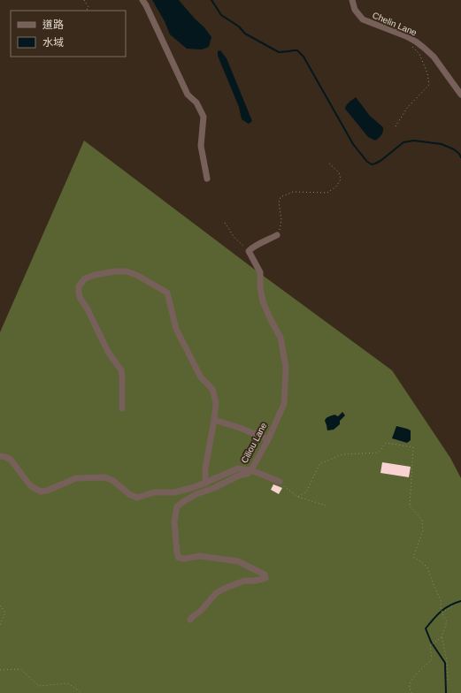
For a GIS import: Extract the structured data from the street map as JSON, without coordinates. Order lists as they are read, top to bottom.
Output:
{
  "streets": {
    "street": ["Chelin Lane", "Ciliou Lane"]
  },
  "legend": ["道路", "水域"]
}
